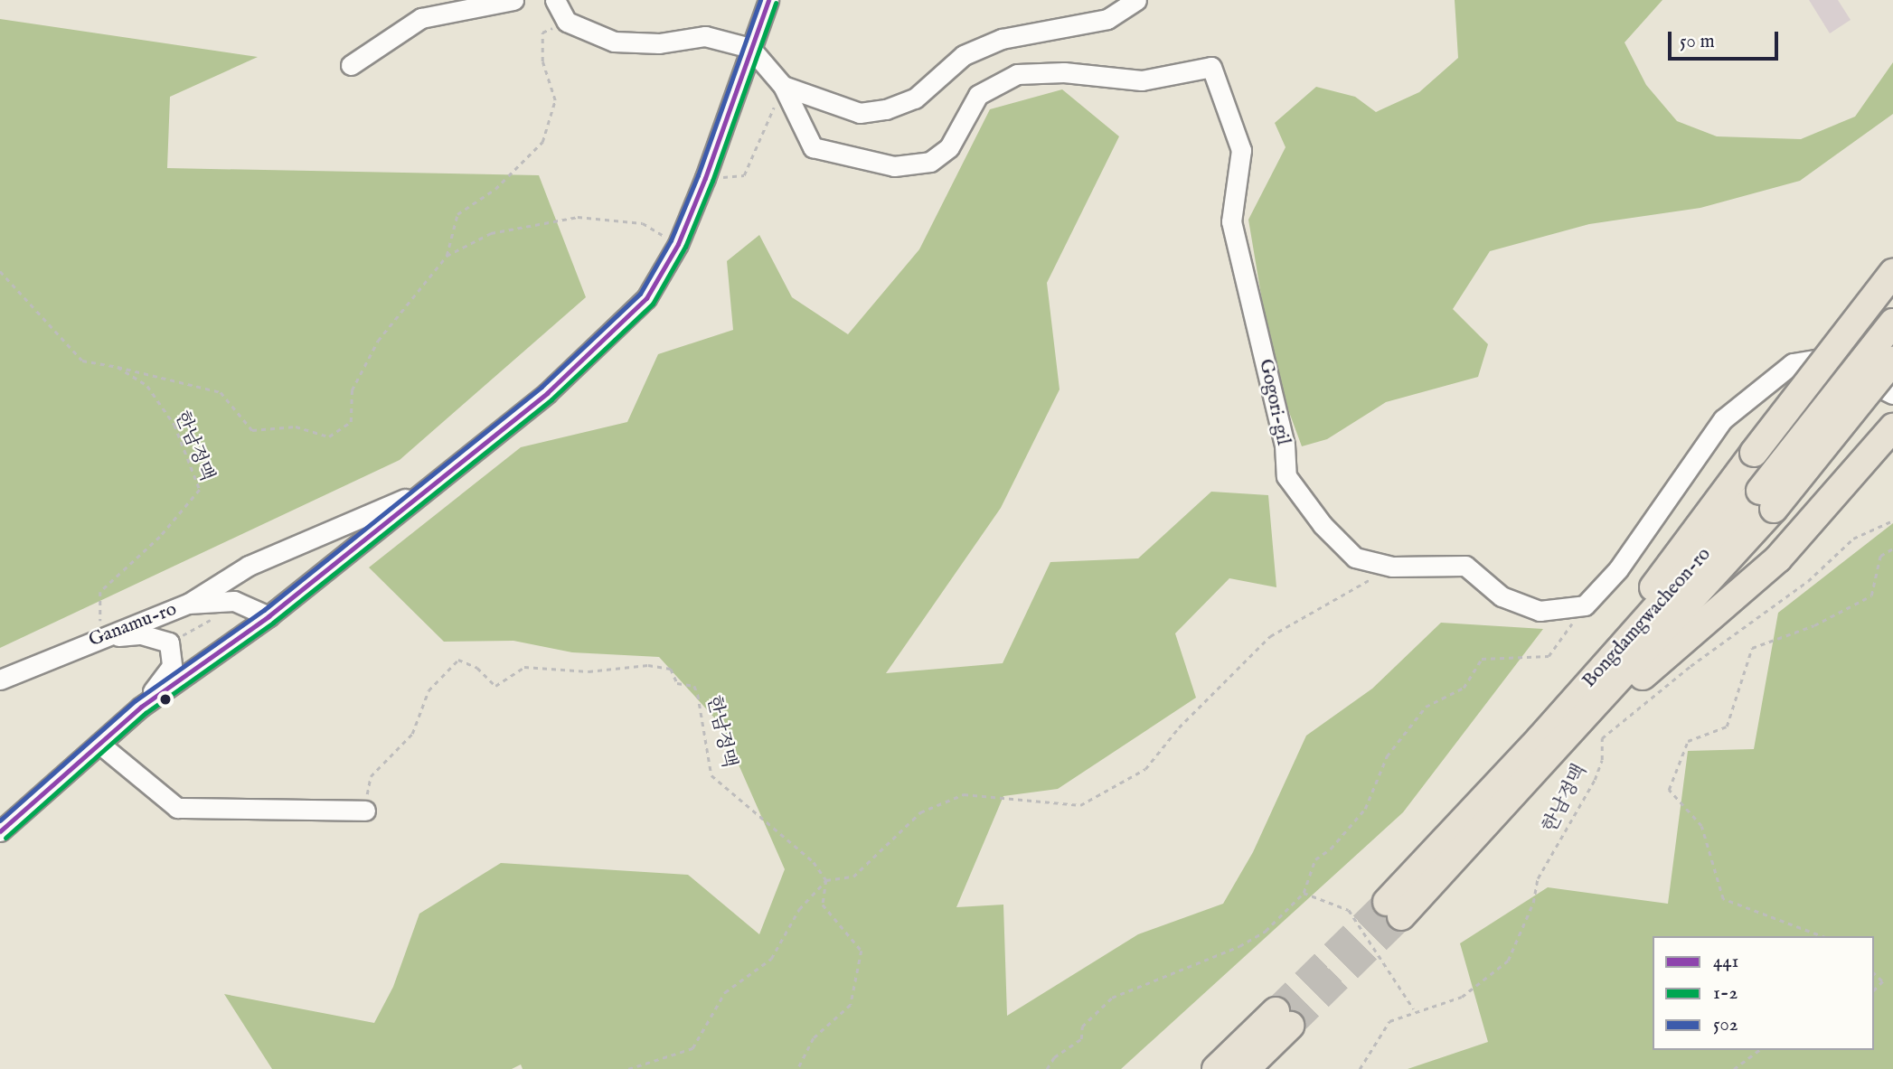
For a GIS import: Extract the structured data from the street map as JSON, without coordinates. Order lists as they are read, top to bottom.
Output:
{
  "streets": {
    "highway": ["Bongdamgwacheon-ro"],
    "street": ["Gogori-gil", "Ganamu-ro"],
    "path": ["한남정맥"]
  },
  "crossings": [
    ["한남정맥", "Ganamu-ro"]
  ],
  "lines": ["transit line 441", "transit line 502", "transit line 1-2"],
  "legend": ["441", "1-2", "502"],
  "scale_bar": "50 m"
}
